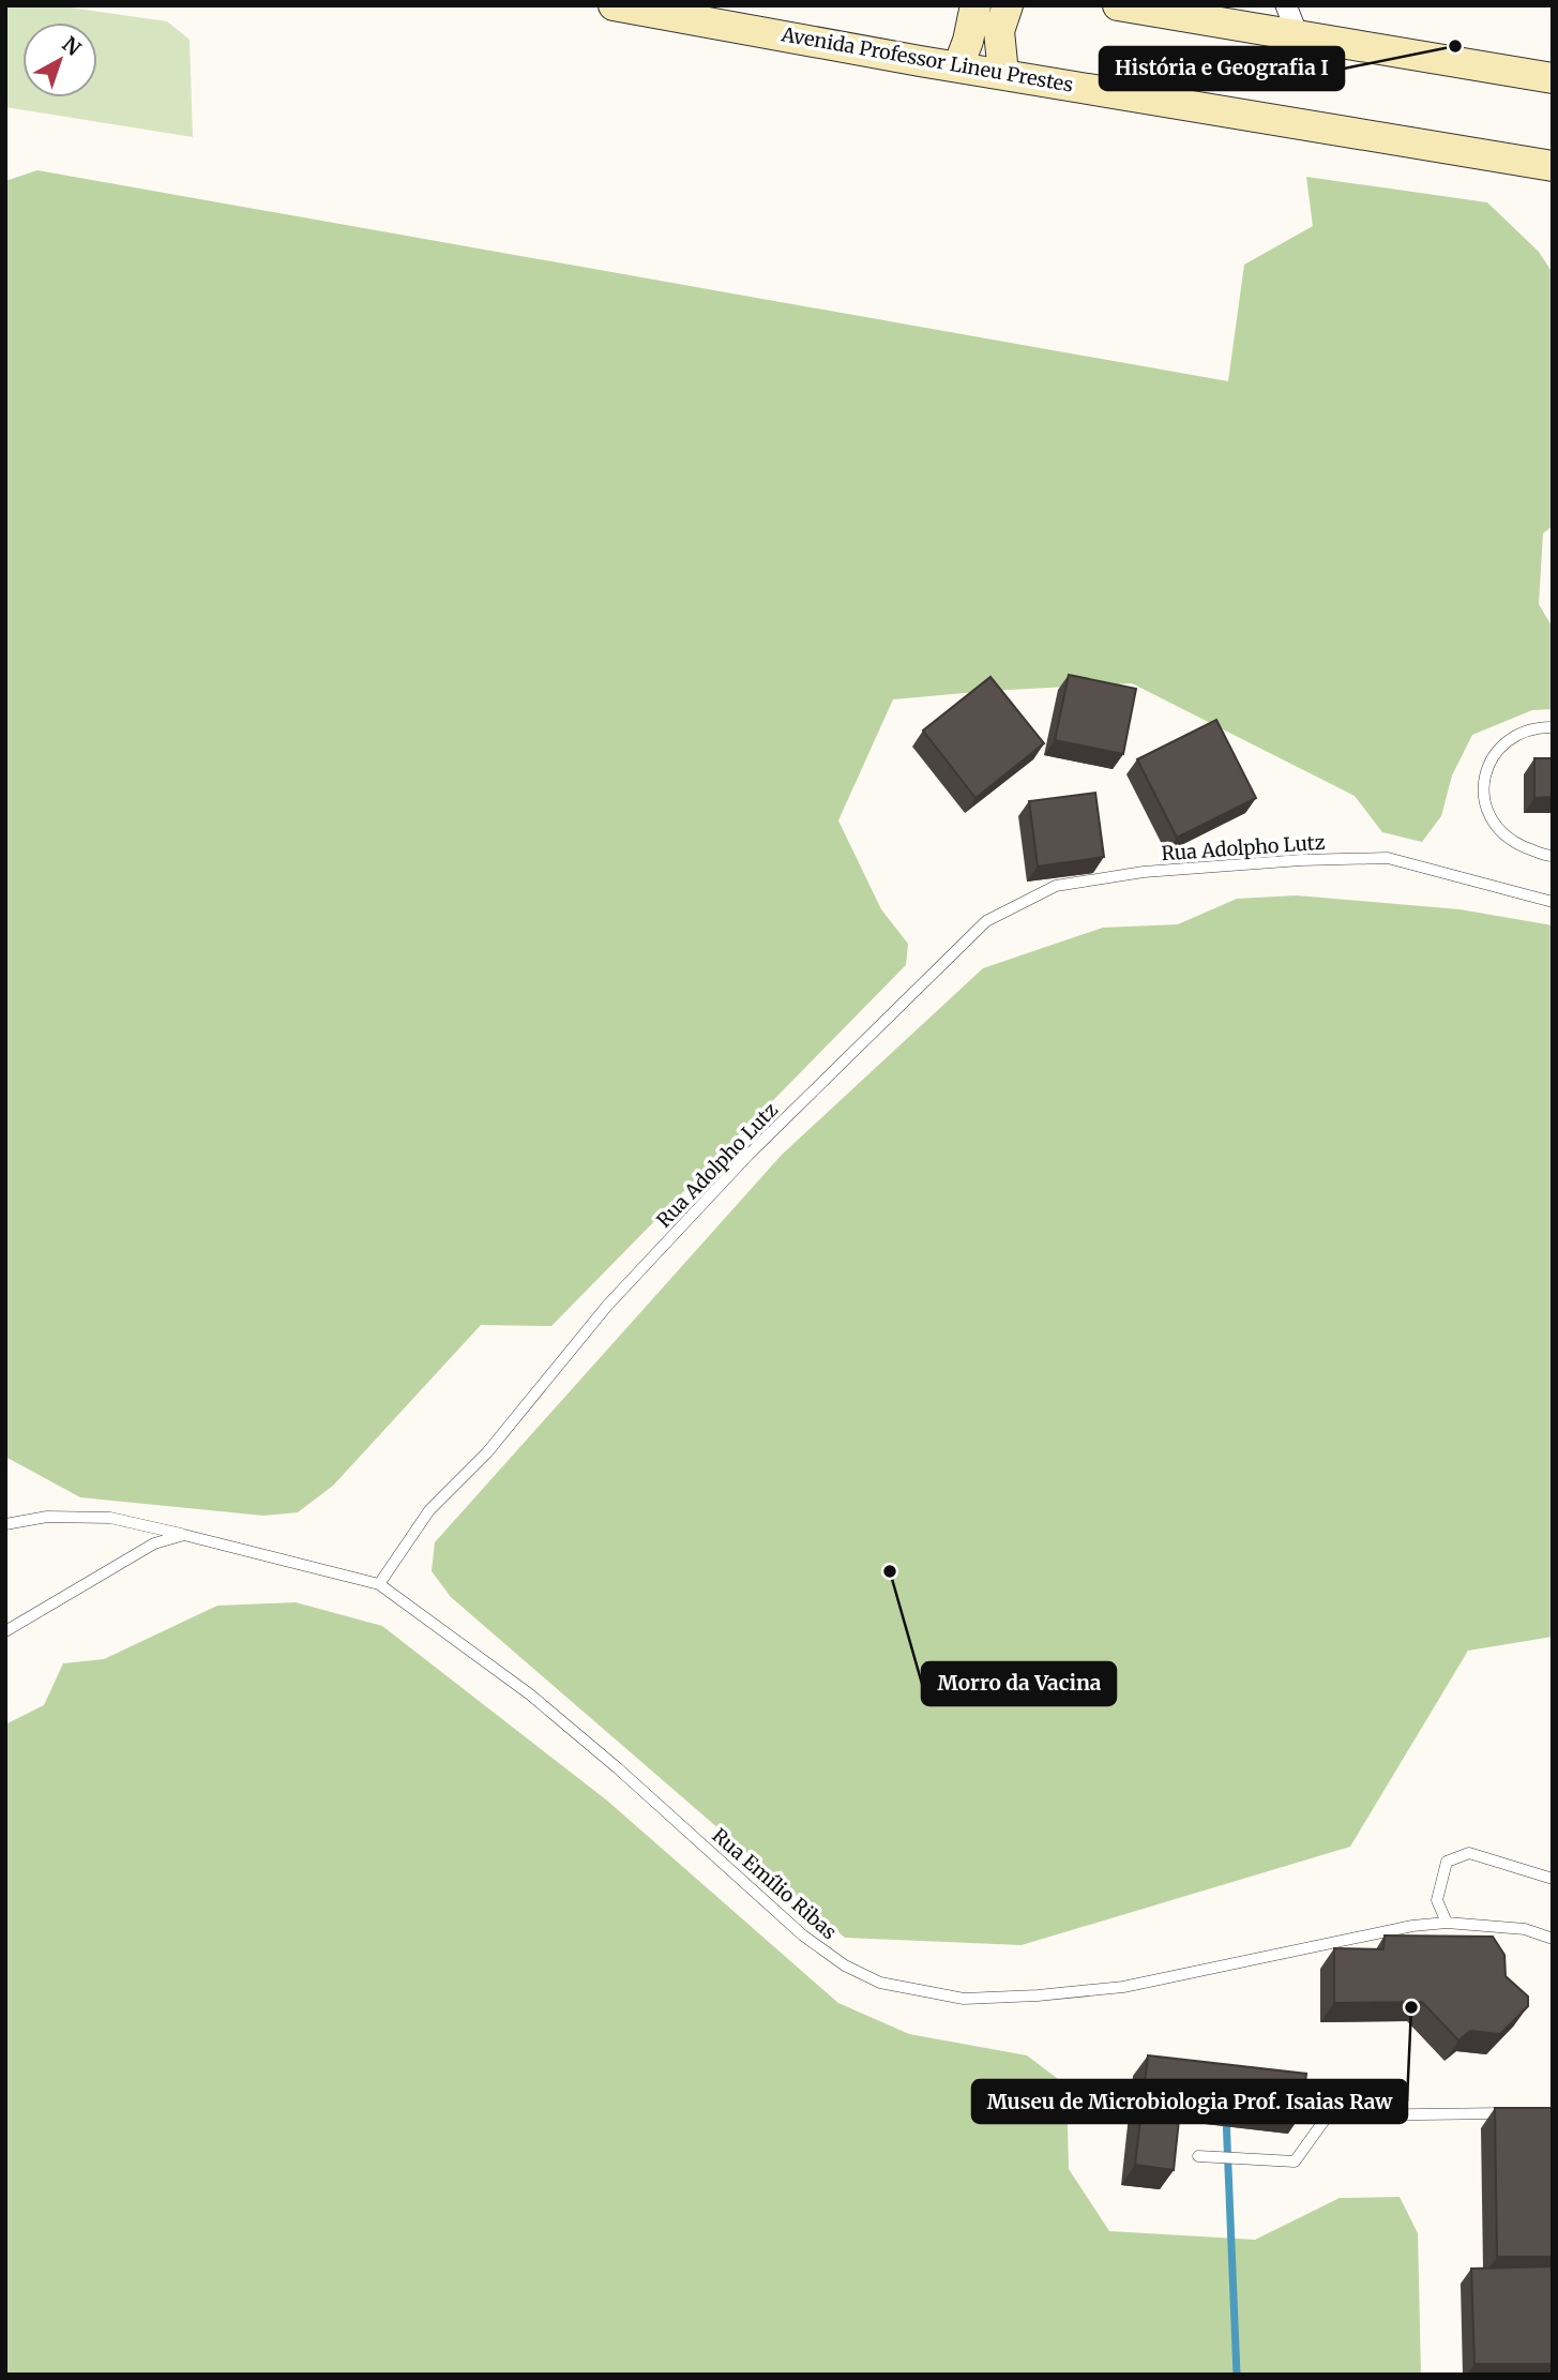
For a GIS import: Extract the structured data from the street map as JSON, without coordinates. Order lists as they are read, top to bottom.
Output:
{
  "streets": {
    "main road": ["Avenida Professor Lineu Prestes"],
    "lane": ["Rua Adolpho Lutz", "Rua Emílio Ribas"]
  },
  "crossings": [
    ["Rua Adolpho Lutz", "Rua Emílio Ribas"]
  ],
  "places": ["História e Geografia I", "Morro da Vacina", "Museu de Microbiologia Prof. Isaias Raw"],
  "north": "top right"
}
